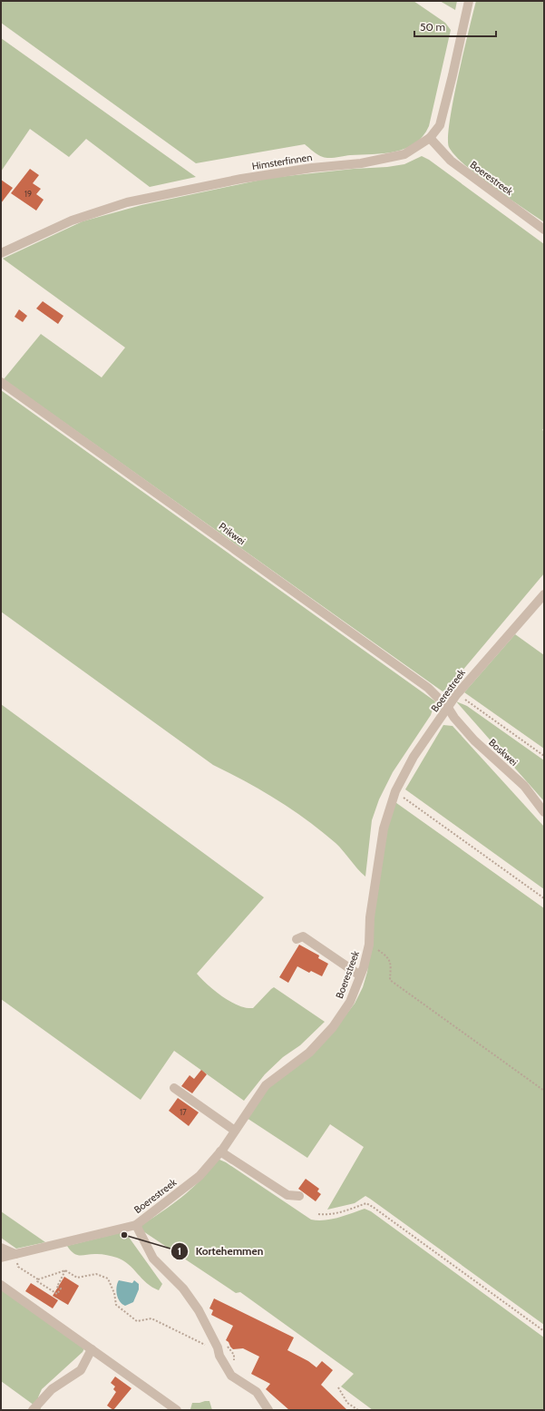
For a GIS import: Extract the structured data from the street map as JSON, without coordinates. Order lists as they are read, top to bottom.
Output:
{
  "streets": {
    "street": [
      "Himsterfinnen",
      "Boerestreek",
      "Prikwei",
      "Boskwei"
    ]
  },
  "crossings": [
    ["Himsterfinnen", "Boerestreek"],
    ["Boerestreek", "Prikwei"],
    ["Boerestreek", "Boskwei"],
    ["Prikwei", "Boskwei"]
  ],
  "places": ["Kortehemmen"],
  "house_numbers": ["19", "17"],
  "scale_bar": "50 m"
}
